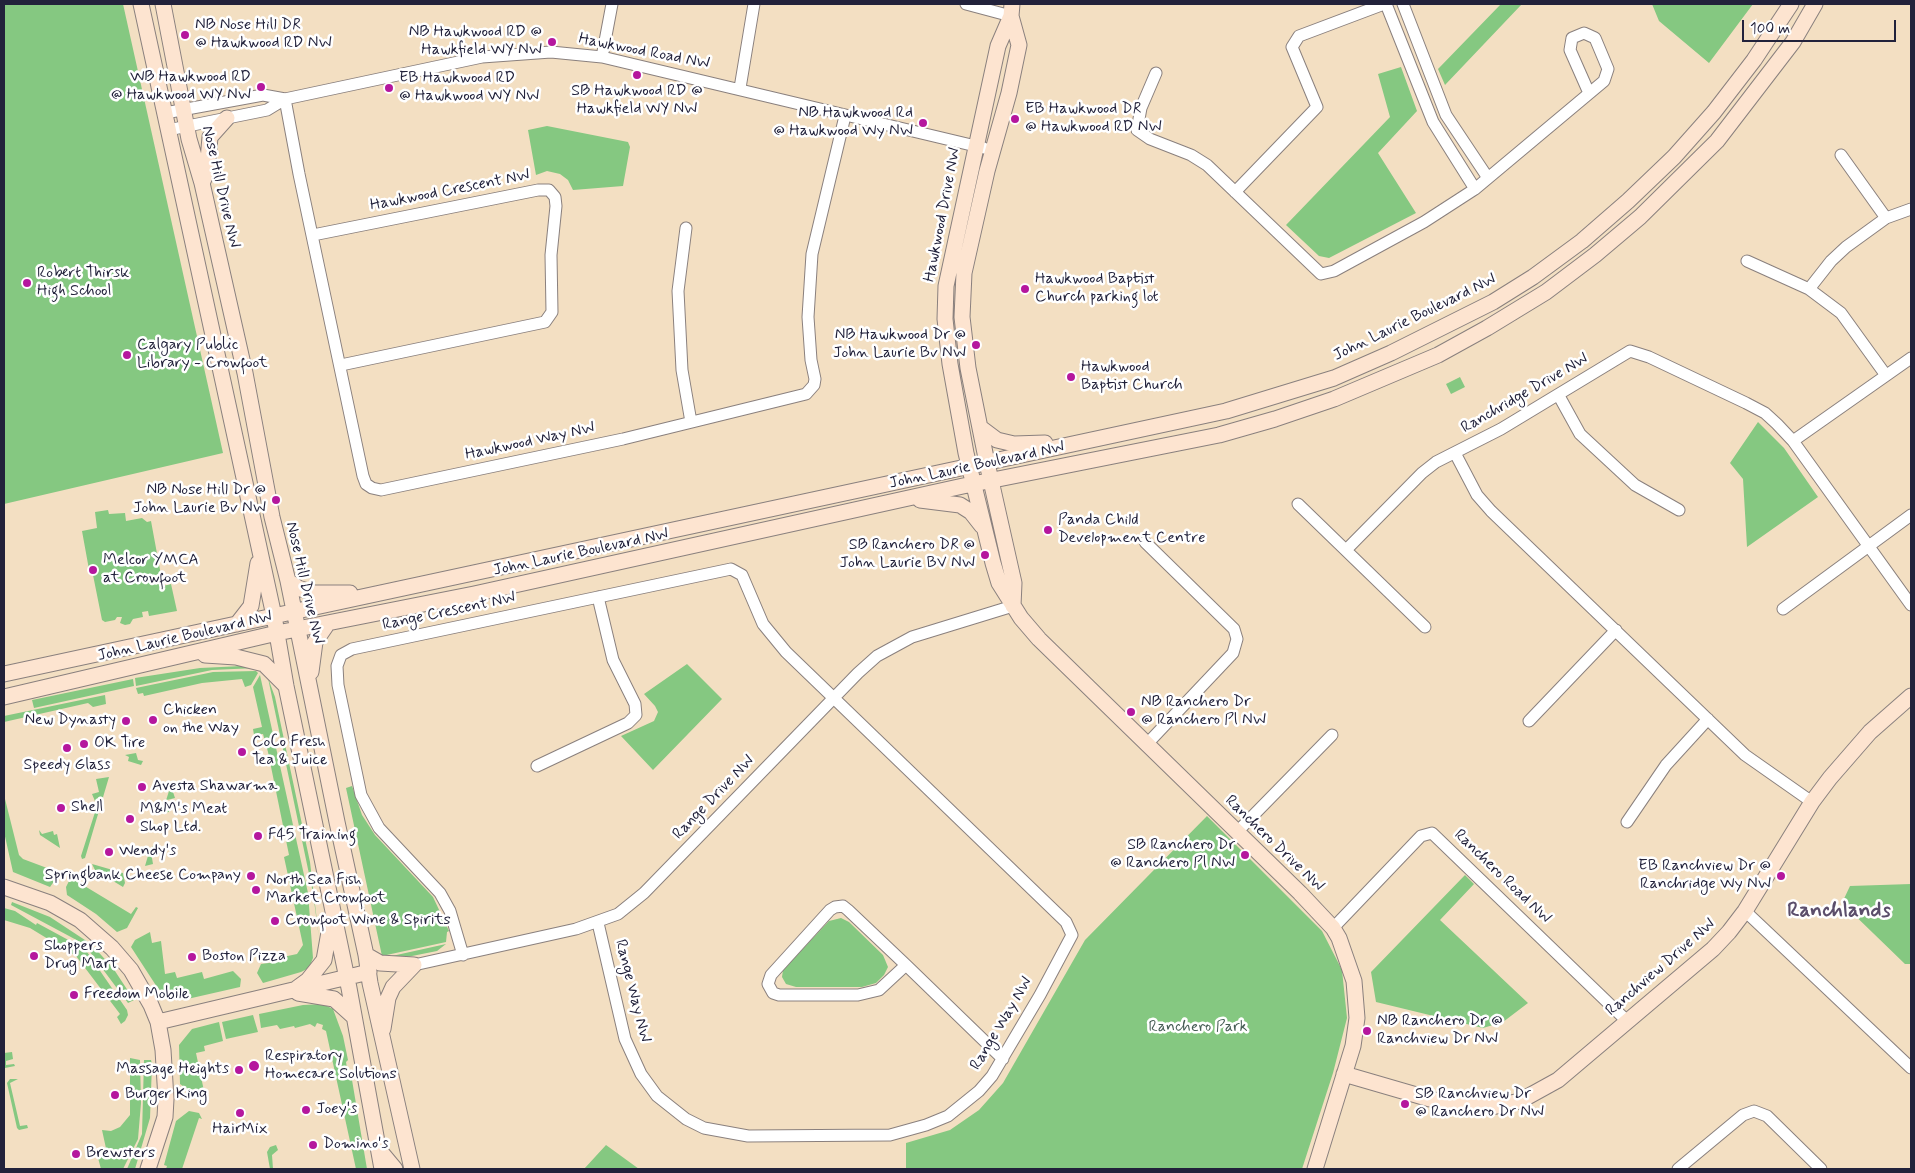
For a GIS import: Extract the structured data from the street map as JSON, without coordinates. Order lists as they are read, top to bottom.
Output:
{
  "streets": {
    "main road": [
      "Nose Hill Drive NW",
      "Hawkwood Drive NW",
      "John Laurie Boulevard NW",
      "Ranchero Drive NW",
      "Ranchview Drive NW"
    ],
    "street": [
      "Hawkwood Road NW",
      "Hawkwood Crescent NW",
      "Ranchridge Drive NW",
      "Hawkwood Way NW",
      "Range Crescent NW",
      "Range Drive NW",
      "Ranchero Road NW",
      "Range Way NW"
    ]
  },
  "crossings": [
    ["Hawkwood Road NW", "Nose Hill Drive NW"],
    ["Hawkwood Road NW", "Hawkwood Drive NW"],
    ["Hawkwood Road NW", "Hawkwood Way NW"],
    ["Nose Hill Drive NW", "John Laurie Boulevard NW"],
    ["Hawkwood Crescent NW", "Hawkwood Way NW"],
    ["Hawkwood Drive NW", "John Laurie Boulevard NW"],
    ["Hawkwood Drive NW", "Ranchero Drive NW"],
    ["John Laurie Boulevard NW", "Ranchero Drive NW"],
    ["Ranchridge Drive NW", "Ranchview Drive NW"],
    ["Range Crescent NW", "Range Drive NW"],
    ["Range Crescent NW", "Range Way NW"],
    ["Range Drive NW", "Ranchero Drive NW"],
    ["Range Drive NW", "Range Way NW"],
    ["Ranchero Drive NW", "Ranchero Road NW"],
    ["Ranchero Drive NW", "Ranchview Drive NW"],
    ["Ranchero Road NW", "Ranchview Drive NW"]
  ],
  "districts": ["Ranchlands"],
  "parks": ["Ranchero Park"],
  "places": [
    "NB Nose Hill DR @ Hawkwood RD NW",
    "NB Hawkwood RD @ Hawkfield WY NW",
    "SB Hawkwood RD @ Hawkfield WY NW",
    "WB Hawkwood RD @ Hawkwood WY NW",
    "EB Hawkwood RD @ Hawkwood WY NW",
    "EB Hawkwood DR @ Hawkwood RD NW",
    "NB Hawkwood Rd @ Hawkwood Wy NW",
    "Robert Thirsk High School",
    "Hawkwood Baptist Church parking lot",
    "NB Hawkwood Dr @ John Laurie Bv NW",
    "Calgary Public Library - Crowfoot",
    "Hawkwood Baptist Church",
    "NB Nose Hill Dr @ John Laurie Bv NW",
    "Panda Child Development Centre",
    "SB Ranchero DR @ John Laurie BV NW",
    "Melcor YMCA at Crowfoot",
    "NB Ranchero Dr @ Ranchero Pl NW",
    "Chicken on the Way",
    "New Dynasty",
    "OK Tire",
    "Speedy Glass",
    "CoCo Fresh Tea & Juice",
    "Avesta Shawarma",
    "Shell",
    "M&M's Meat Shop Ltd.",
    "F45 Training",
    "Wendy's",
    "SB Ranchero Dr @ Ranchero Pl NW",
    "Springbank Cheese Company",
    "EB Ranchview Dr @ Ranchridge Wy NW",
    "North Sea Fish Market Crowfoot",
    "Crowfoot Wine & Spirits",
    "Shoppers Drug Mart",
    "Boston Pizza",
    "Freedom Mobile",
    "NB Ranchero Dr @ Ranchview Dr NW",
    "Respiratory Homecare Solutions",
    "Massage Heights",
    "Burger King",
    "SB Ranchview Dr @ Ranchero Dr NW",
    "Joey's",
    "HairMix",
    "Domino's",
    "Brewsters"
  ],
  "scale_bar": "100 m"
}
